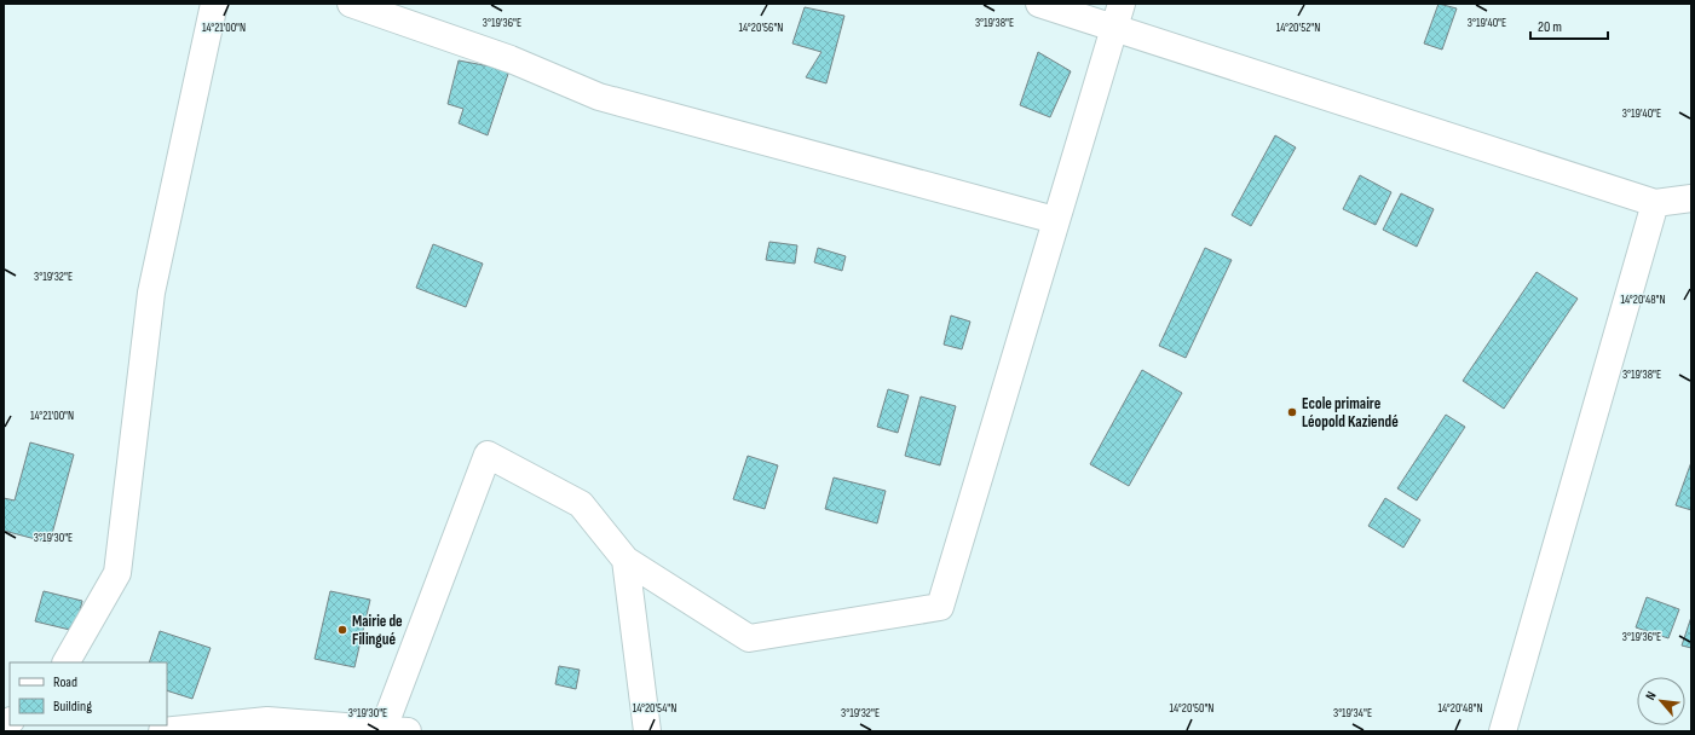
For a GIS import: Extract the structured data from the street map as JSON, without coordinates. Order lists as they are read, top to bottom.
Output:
{
  "places": ["Ecole primaire Léopold Kaziendé", "Mairie de Filingué"],
  "legend": ["Road", "Building"],
  "scale_bar": "20 m",
  "north": "top left",
  "coordinates": [
    "3°19'40\"E",
    "3°19'36\"E",
    "3°19'38\"E",
    "14°21'00\"N",
    "14°20'56\"N",
    "14°20'52\"N",
    "3°19'32\"E",
    "14°20'48\"N",
    "3°19'30\"E",
    "14°20'54\"N",
    "14°20'50\"N",
    "3°19'34\"E"
  ]
}
